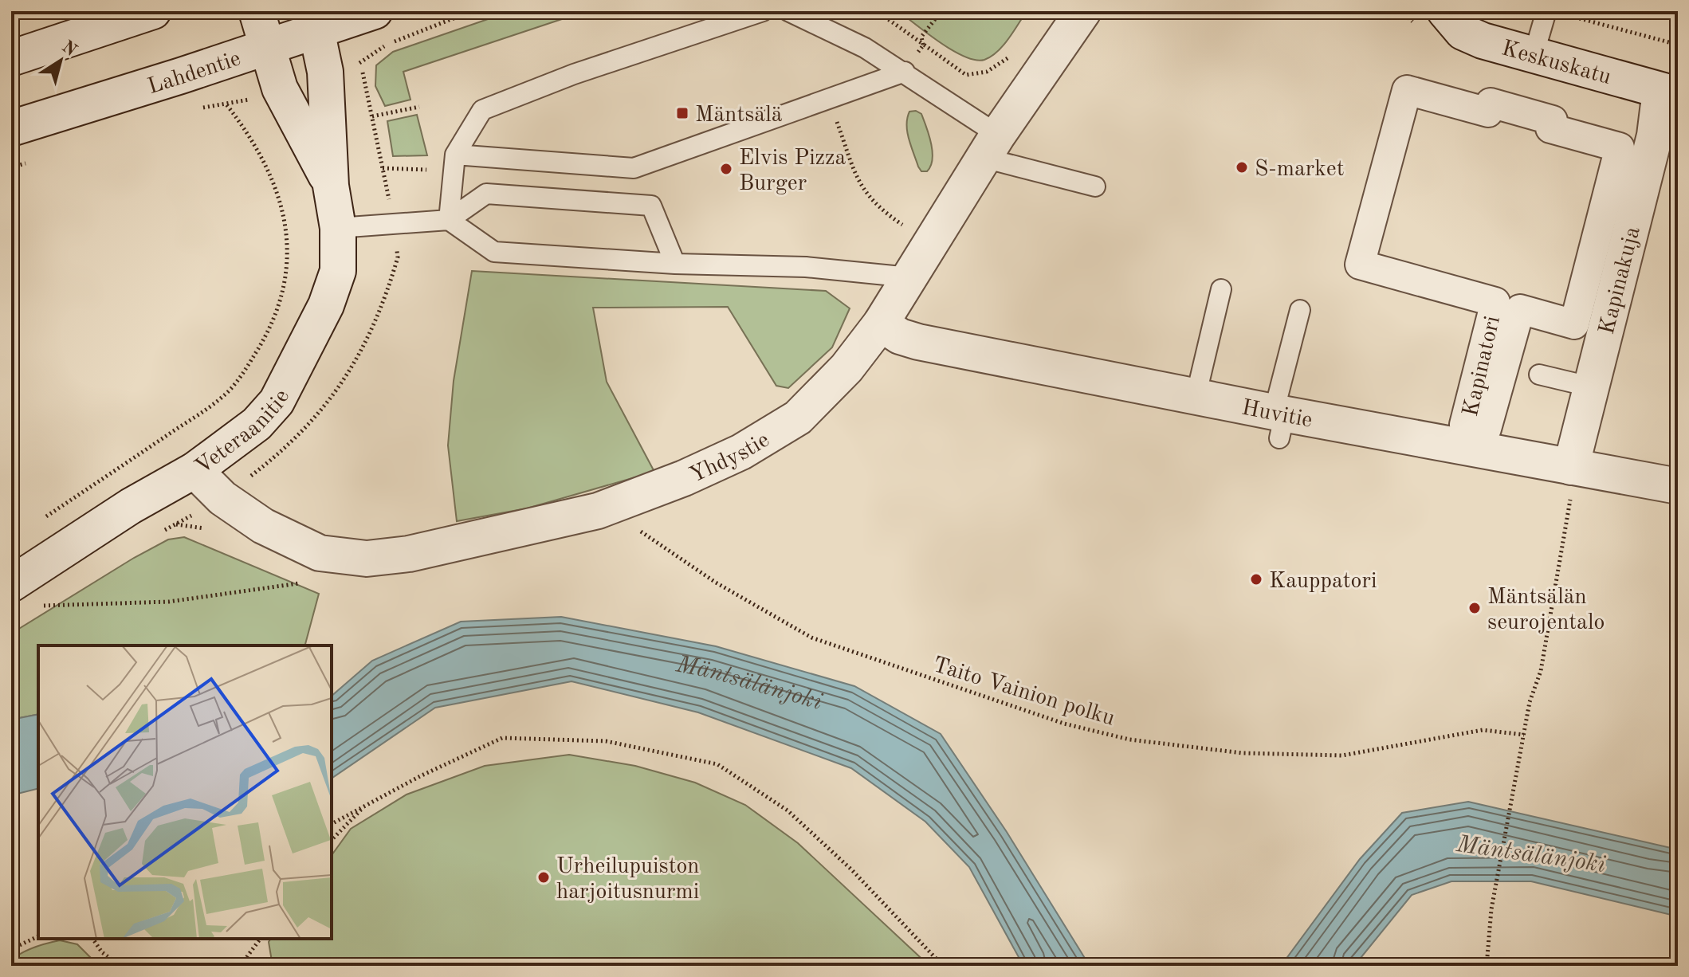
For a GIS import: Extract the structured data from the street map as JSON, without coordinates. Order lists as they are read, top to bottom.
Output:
{
  "streets": {
    "street": [
      "Keskuskatu",
      "Lahdentie",
      "Kapinakuja",
      "Kapinatori",
      "Huvitie",
      "Veteraanitie",
      "Yhdystie"
    ],
    "path": ["Taito Vainion polku"]
  },
  "crossings": [
    ["Keskuskatu", "Kapinakuja"],
    ["Lahdentie", "Veteraanitie"],
    ["Kapinakuja", "Huvitie"],
    ["Huvitie", "Yhdystie"],
    ["Veteraanitie", "Yhdystie"]
  ],
  "water": ["Mäntsälänjoki"],
  "places": {
    "transit": ["Mäntsälä"],
    "other": [
      "S-market",
      "Elvis Pizza Burger",
      "Kauppatori",
      "Mäntsälän seurojentalo",
      "Urheilupuiston harjoitusnurmi"
    ]
  },
  "north": "top right"
}
